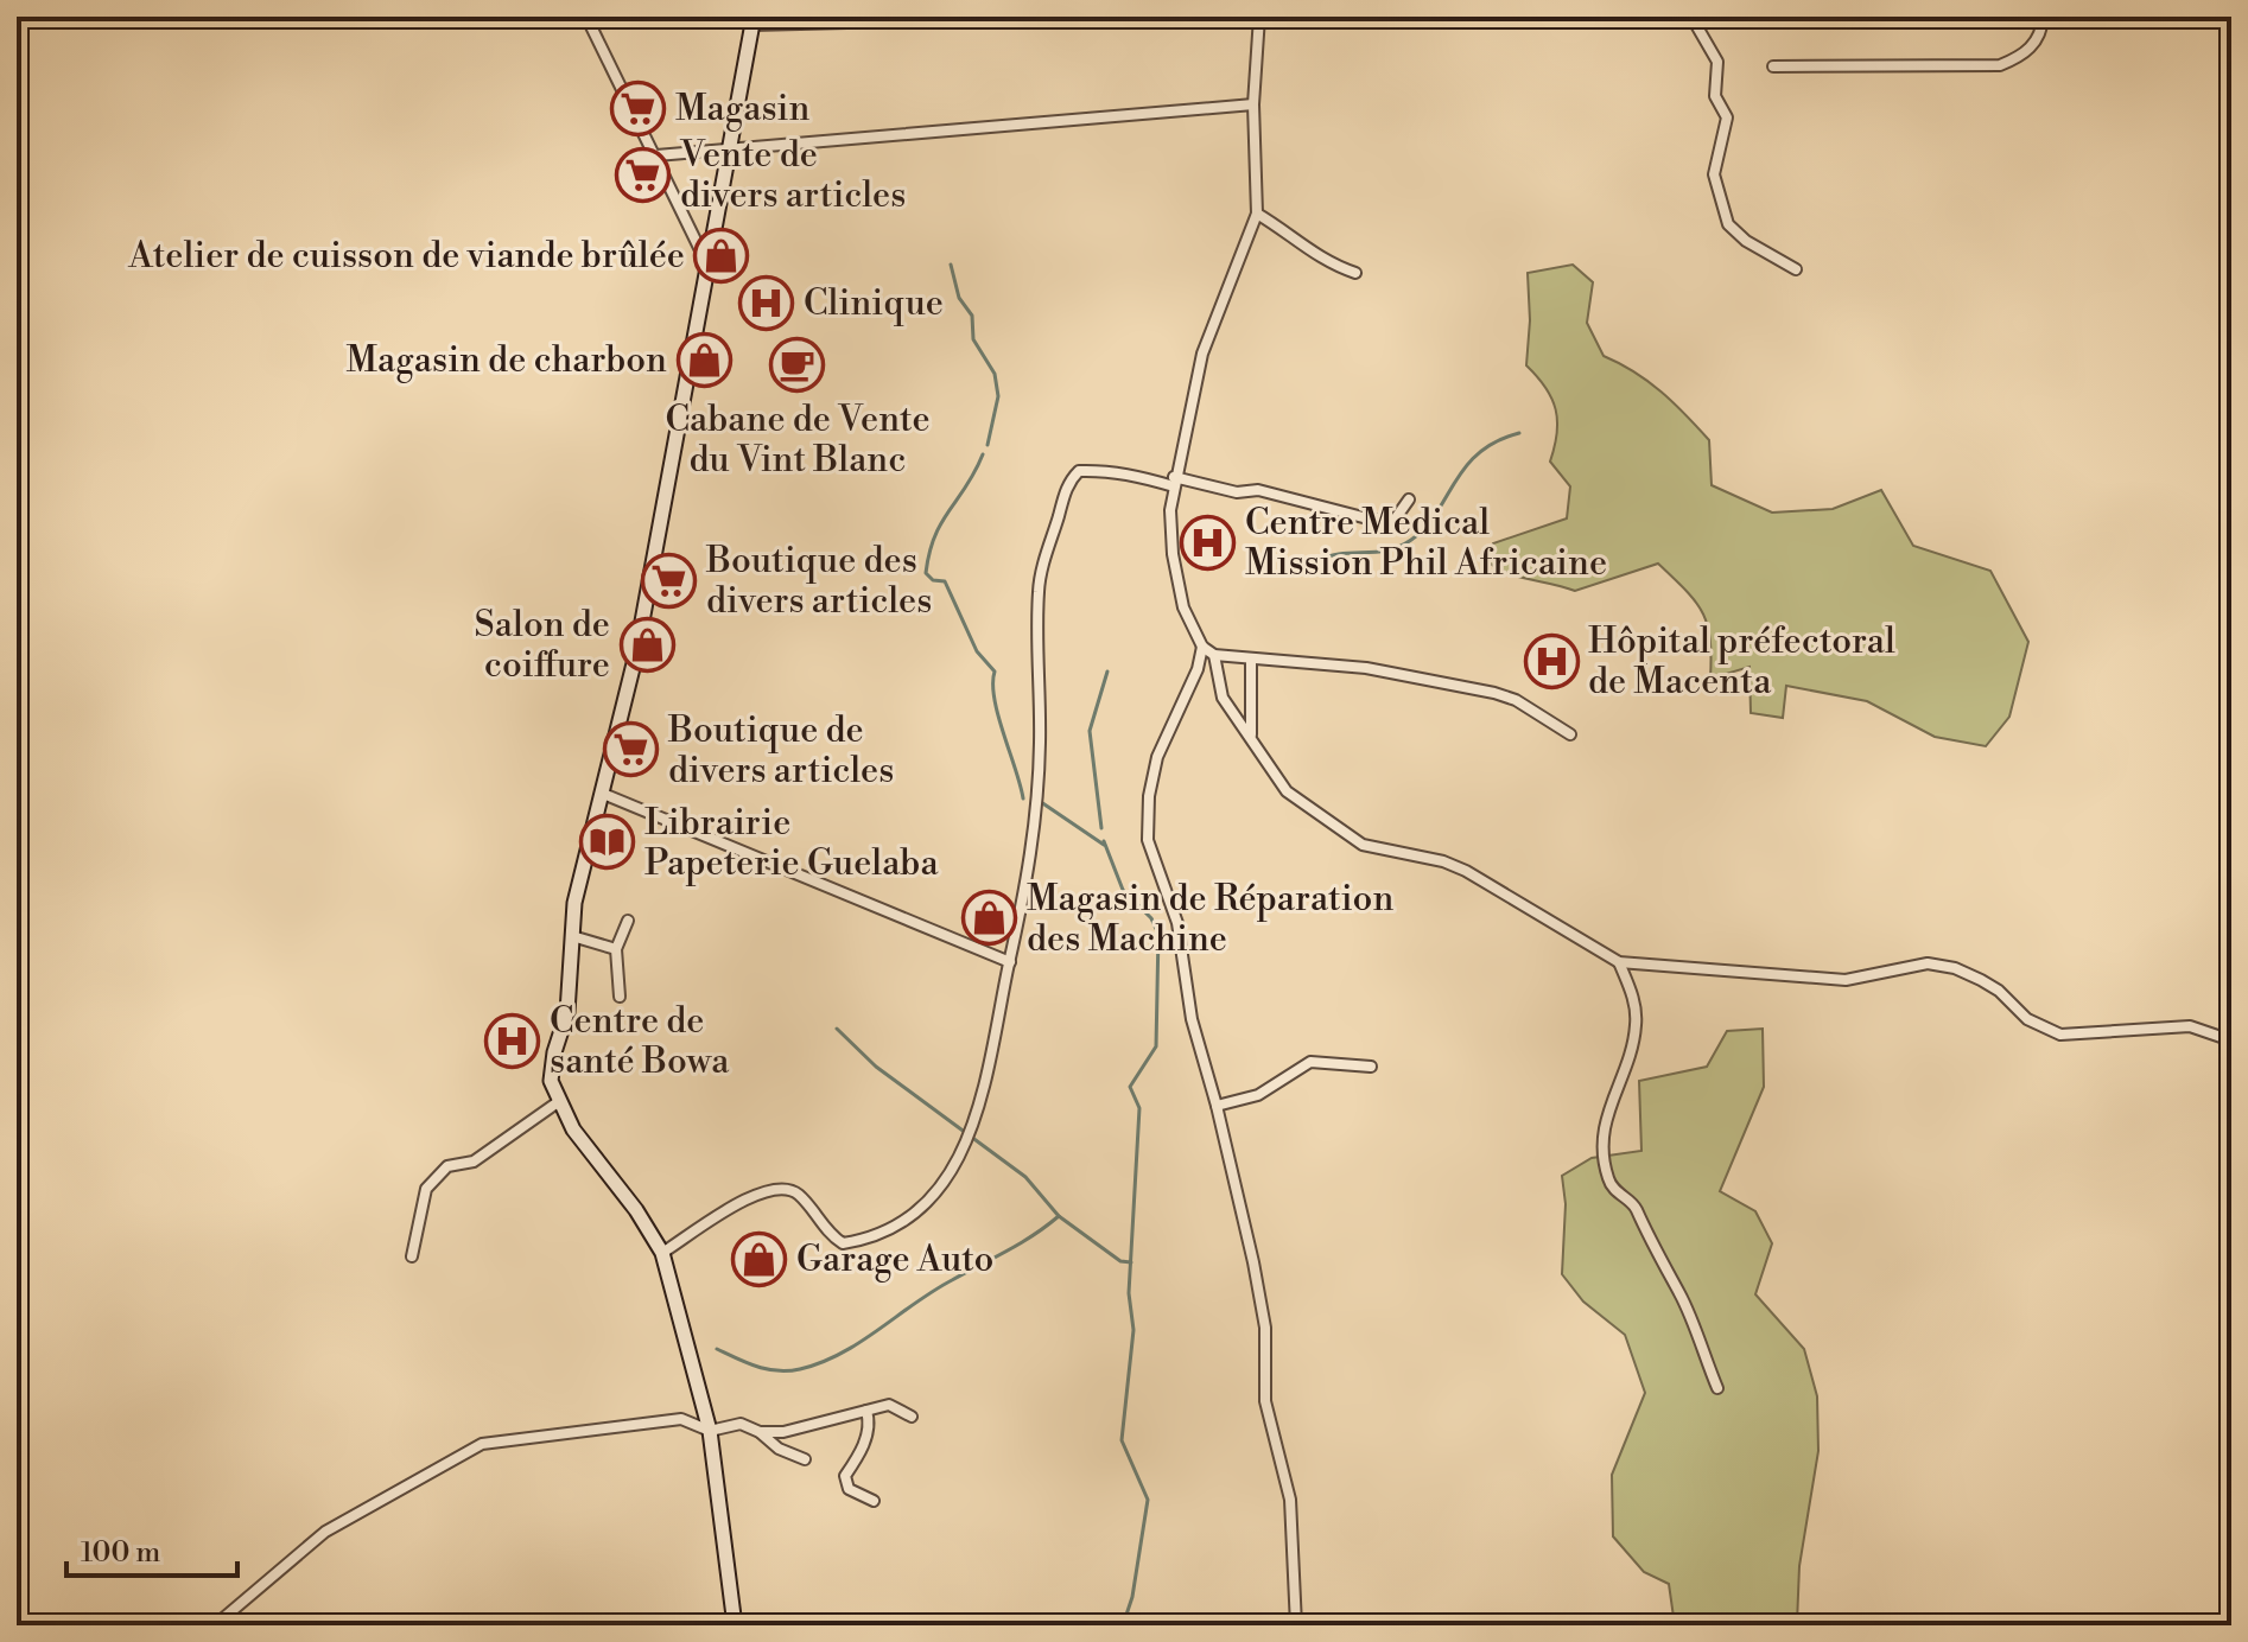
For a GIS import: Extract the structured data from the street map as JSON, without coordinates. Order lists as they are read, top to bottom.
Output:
{
  "places": {
    "supermarket": [
      "Magasin",
      "Vente de divers articles",
      "Boutique des divers articles",
      "Boutique de divers articles"
    ],
    "shop": [
      "Atelier de cuisson de viande brûlée",
      "Magasin de charbon",
      "Salon de coiffure",
      "Magasin de Réparation des Machine",
      "Garage Auto"
    ],
    "hospital": [
      "Clinique",
      "Centre Medical Mission Phil Africaine",
      "Hôpital préfectoral de Macenta",
      "Centre de santé Bowa"
    ],
    "cafe": ["Cabane de Vente du Vint Blanc"],
    "library": ["Librairie Papeterie Guelaba"]
  },
  "scale_bar": "100 m"
}
